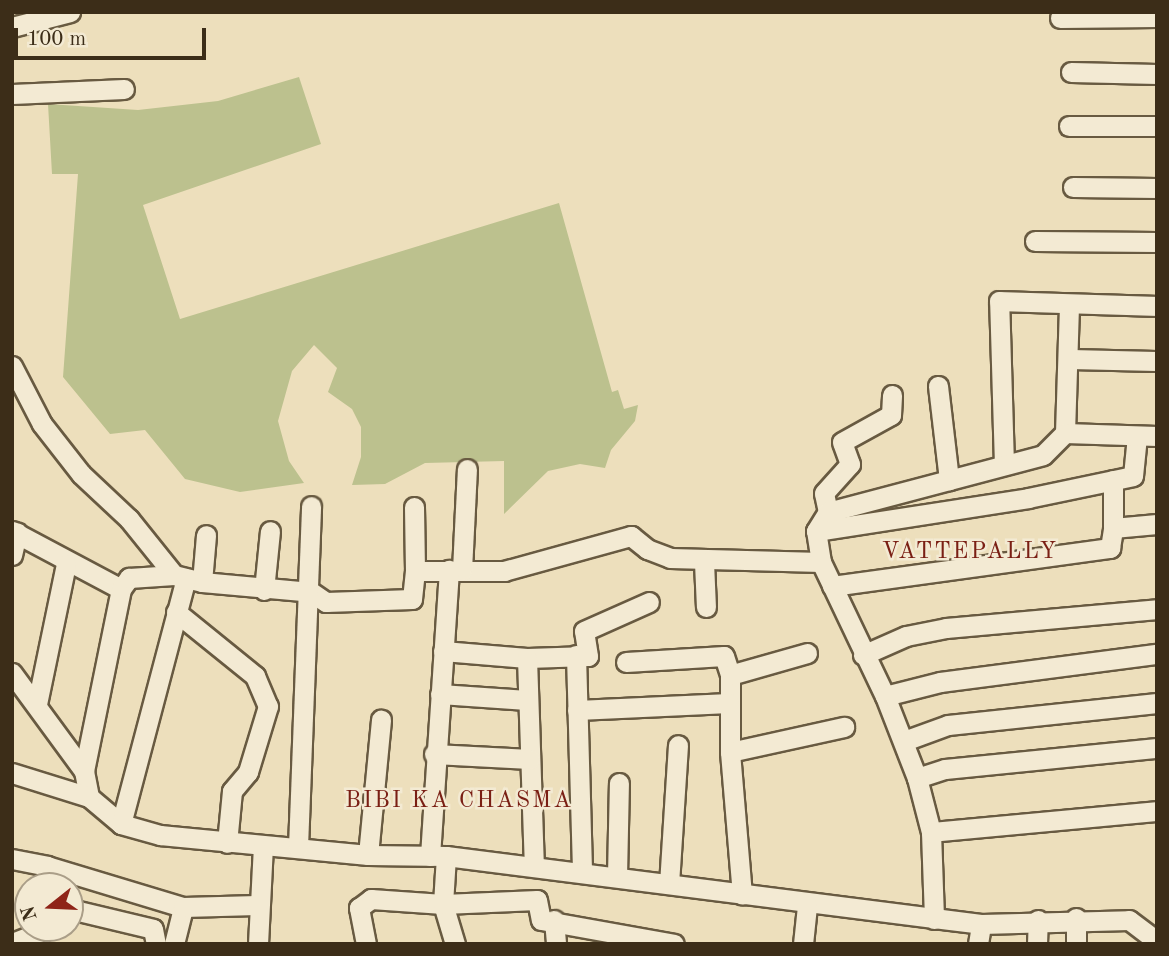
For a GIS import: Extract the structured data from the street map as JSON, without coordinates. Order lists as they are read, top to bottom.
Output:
{
  "districts": ["VATTEPALLY", "BIBI KA CHASMA"],
  "scale_bar": "100 m",
  "north": "left"
}
